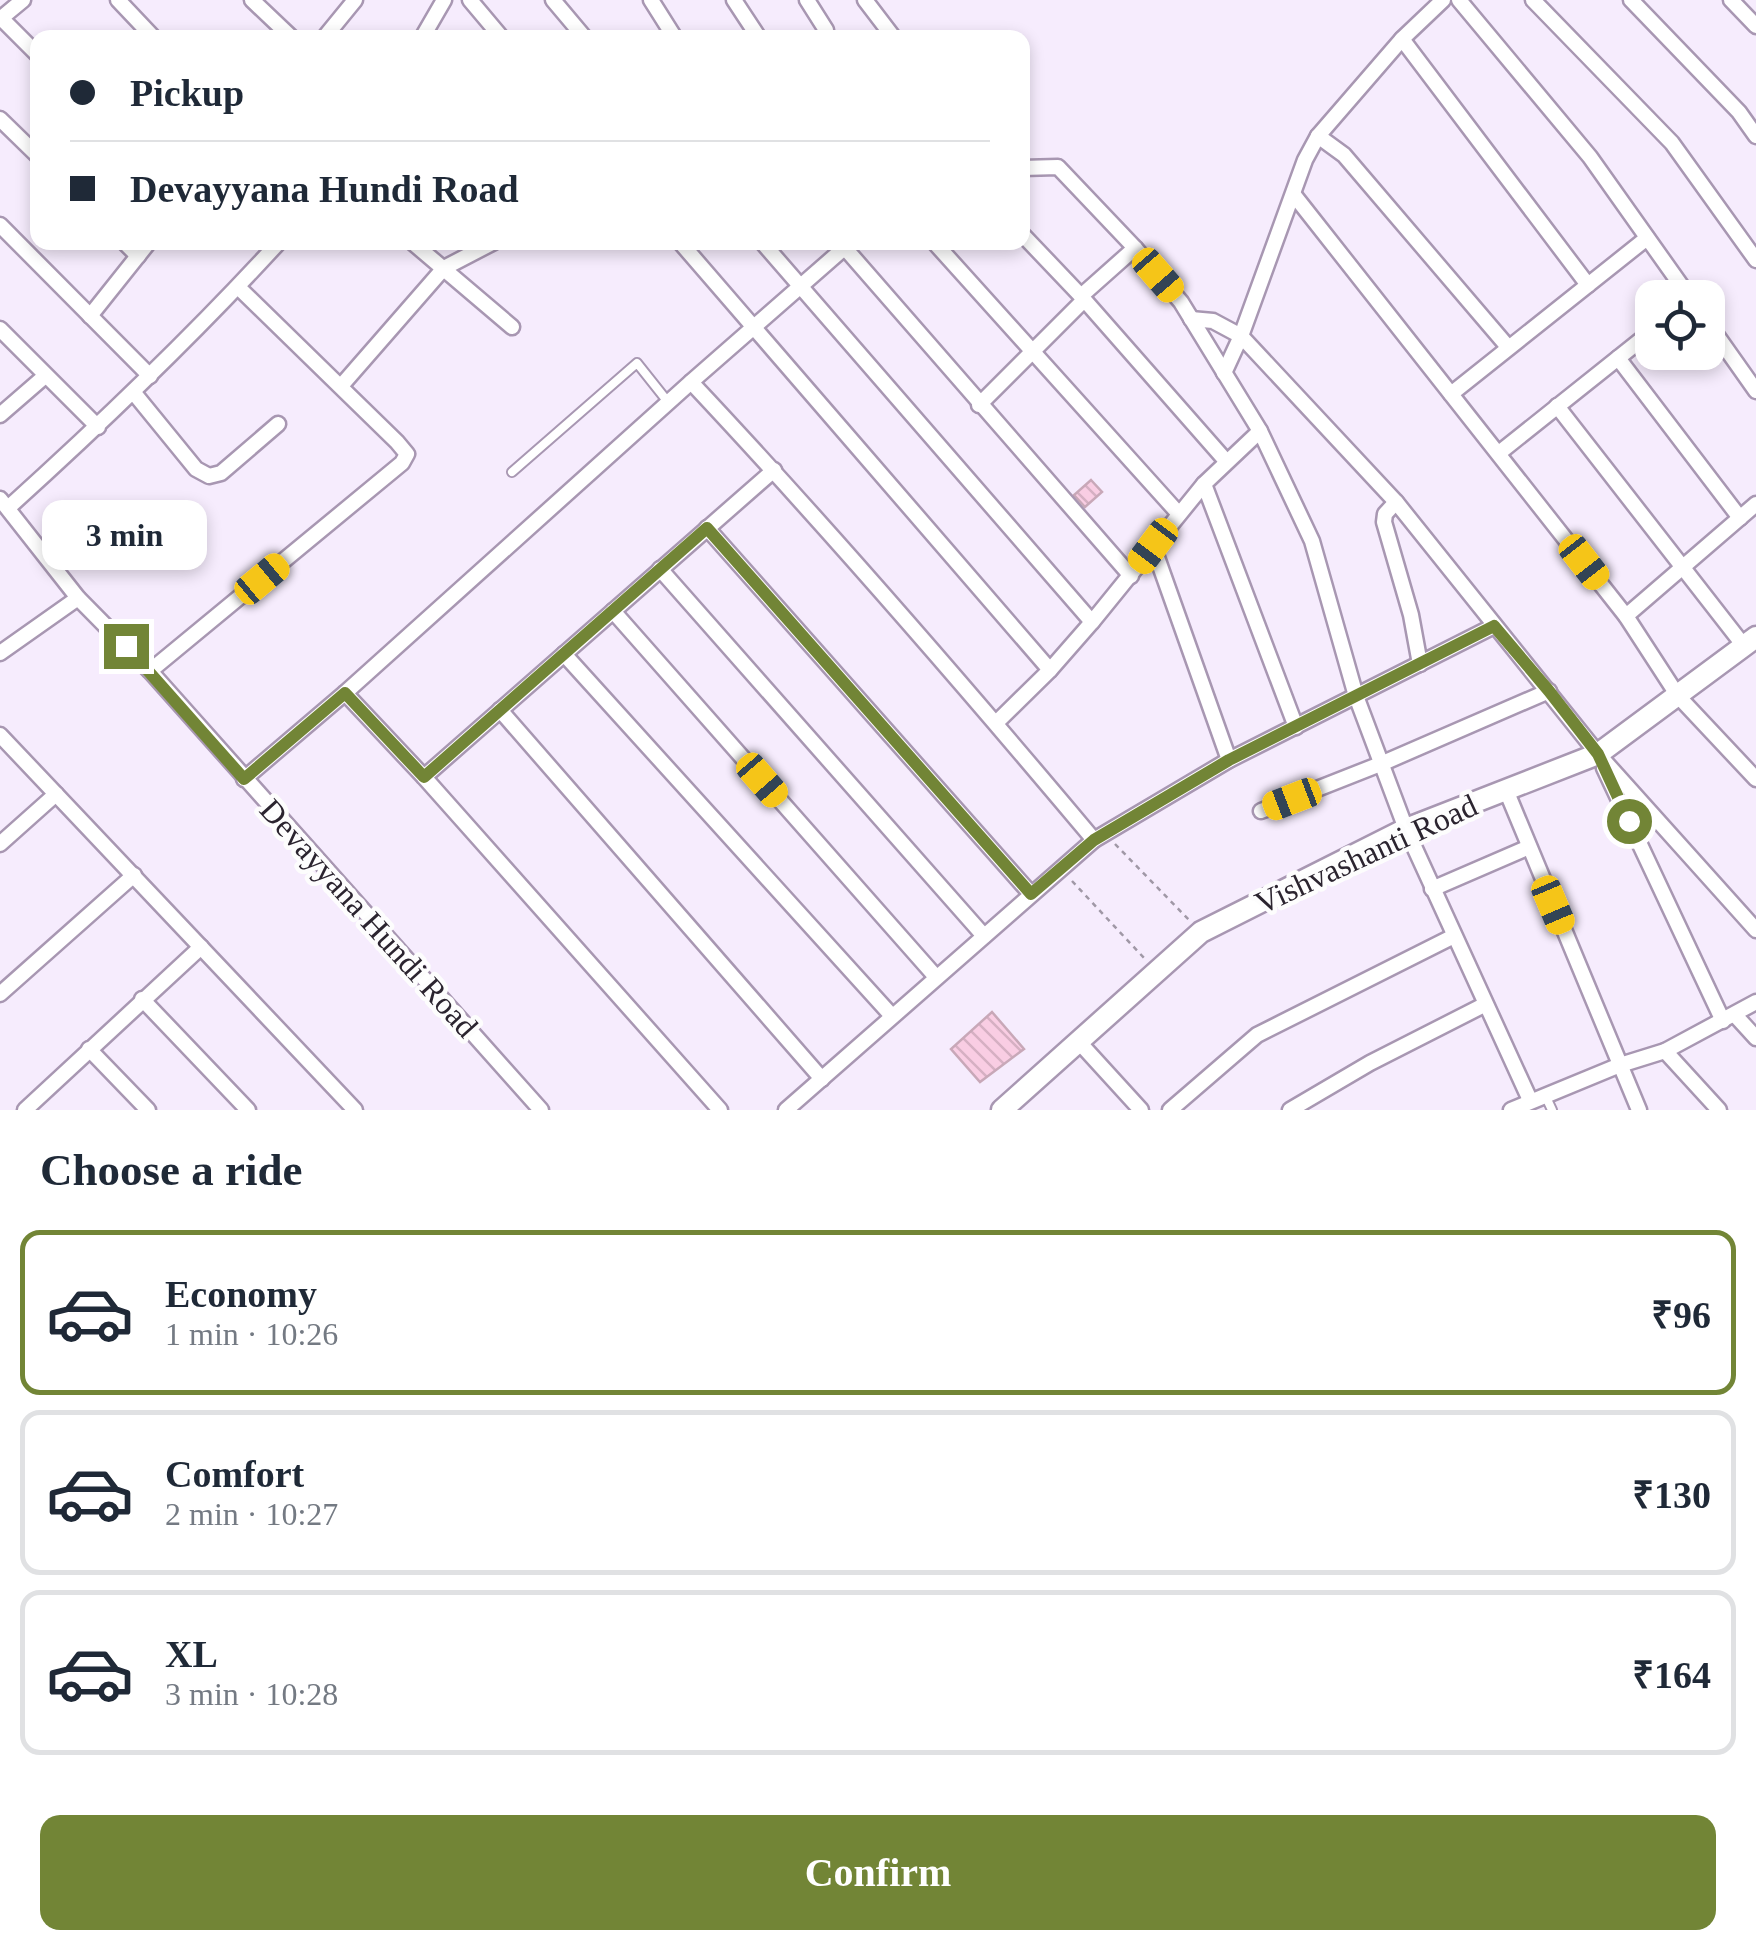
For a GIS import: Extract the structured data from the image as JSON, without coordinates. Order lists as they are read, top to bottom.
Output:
{
  "streets": {
    "street": ["Vishvashanti Road", "Devayyana Hundi Road"]
  },
  "page": {
    "banner": ["Pickup", "Devayyana Hundi Road"],
    "bubble": "3 min",
    "heading": "Choose a ride",
    "list": [
      {
        "name": "Economy",
        "note": "1 min · 10:26",
        "value": "₹96"
      },
      {
        "name": "Comfort",
        "note": "2 min · 10:27",
        "value": "₹130"
      },
      {
        "name": "XL",
        "note": "3 min · 10:28",
        "value": "₹164"
      }
    ],
    "buttons": "Confirm"
  }
}
